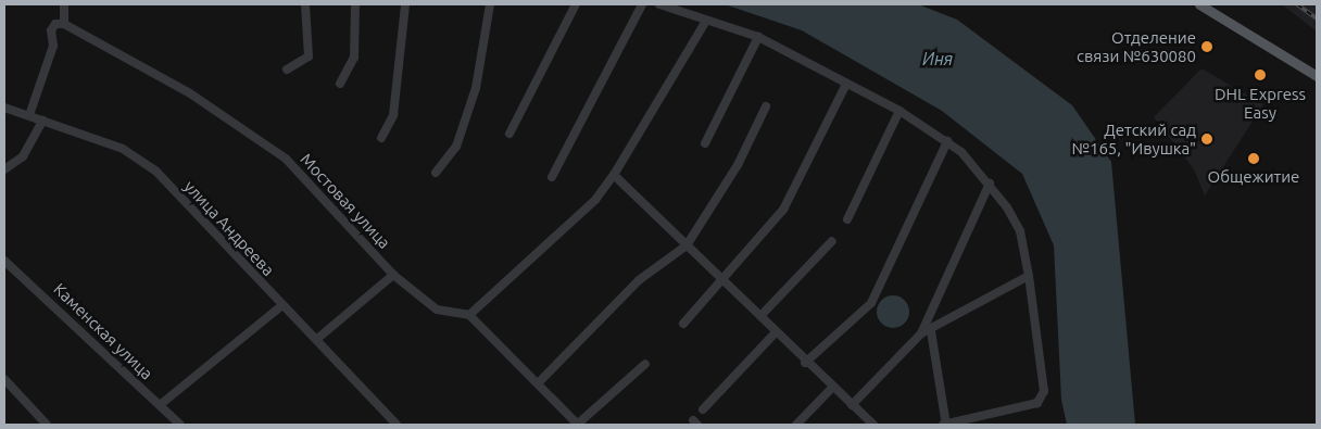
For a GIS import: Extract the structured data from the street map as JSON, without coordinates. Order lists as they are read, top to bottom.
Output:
{
  "streets": {
    "street": ["Мостовая улица", "улица Андреева", "Каменская улица"]
  },
  "water": ["Иня"],
  "places": [
    "Отделение связи №630080",
    "DHL Express Easy",
    "Детский сад №165, \"Ивушка\"",
    "Общежитие"
  ]
}
